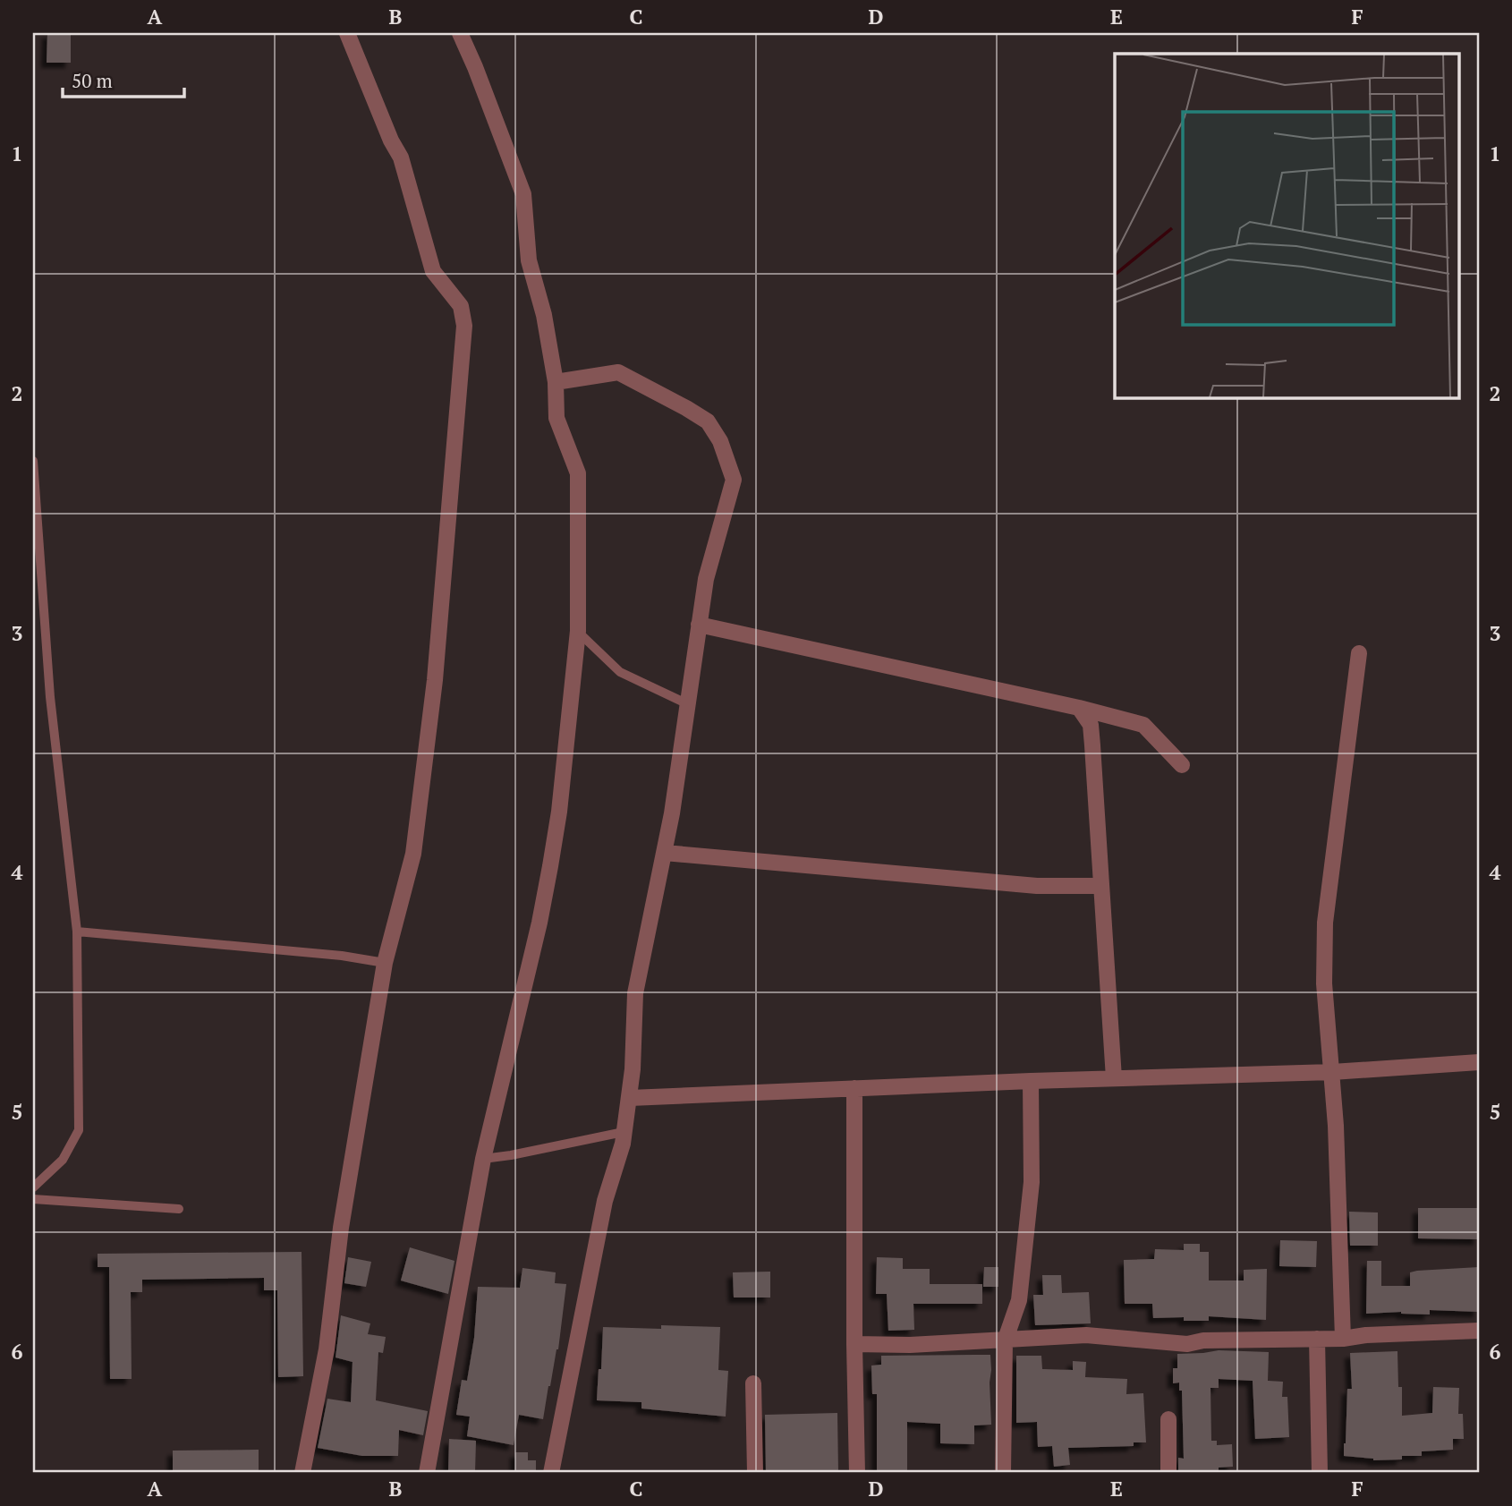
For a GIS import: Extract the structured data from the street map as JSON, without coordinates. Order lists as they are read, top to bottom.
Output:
{
  "scale_bar": "50 m",
  "grid": {
    "columns": [
      "A",
      "B",
      "C",
      "D",
      "E",
      "F"
    ],
    "rows": [
      "1",
      "2",
      "3",
      "4",
      "5",
      "6"
    ]
  }
}
